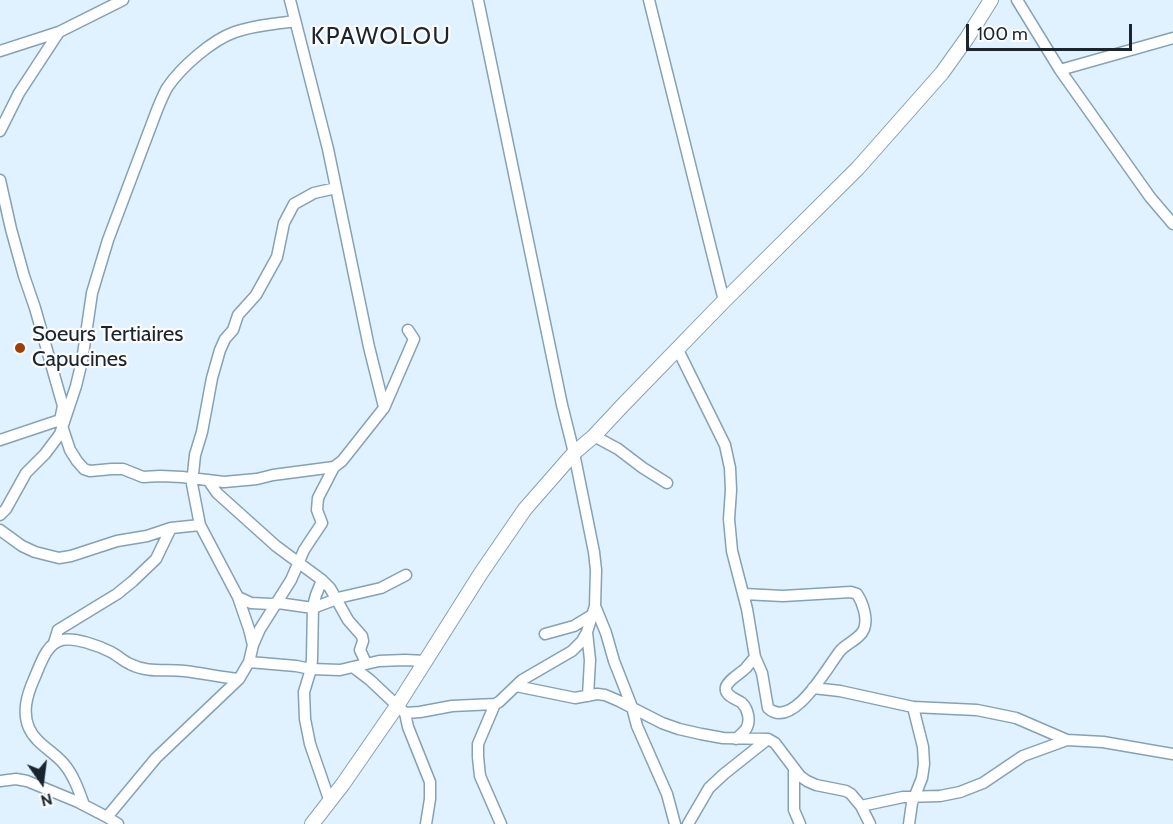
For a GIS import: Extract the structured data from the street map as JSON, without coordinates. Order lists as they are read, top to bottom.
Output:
{
  "districts": ["KPAWOLOU"],
  "places": ["Soeurs Tertiaires Capucines"],
  "scale_bar": "100 m",
  "north": "bottom"
}
